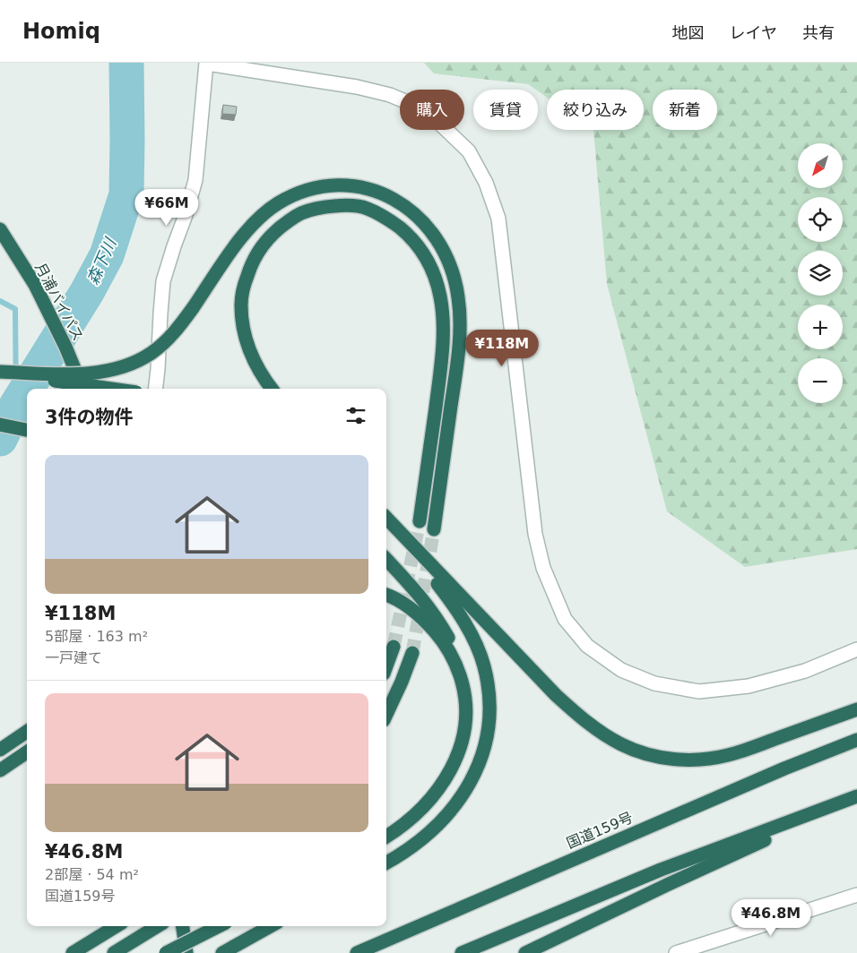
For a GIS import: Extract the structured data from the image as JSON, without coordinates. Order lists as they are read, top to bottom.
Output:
{
  "streets": {
    "highway": ["月浦バイパス", "国道159号"]
  },
  "water": ["森下川"],
  "north": "bottom left",
  "page": {
    "header": "Homiq",
    "nav": ["地図", "レイヤ", "共有"],
    "chip": [
      "購入",
      "賃貸",
      "絞り込み",
      "新着"
    ],
    "map_buttons": ["+", "−"],
    "price": ["¥66M", "¥118M", "¥46.8M"],
    "heading": "3件の物件",
    "list": [
      {
        "name": "¥118M",
        "note": "5部屋 · 163 m² · 一戸建て"
      },
      {
        "name": "¥46.8M",
        "note": "2部屋 · 54 m² · 国道159号"
      }
    ]
  }
}
